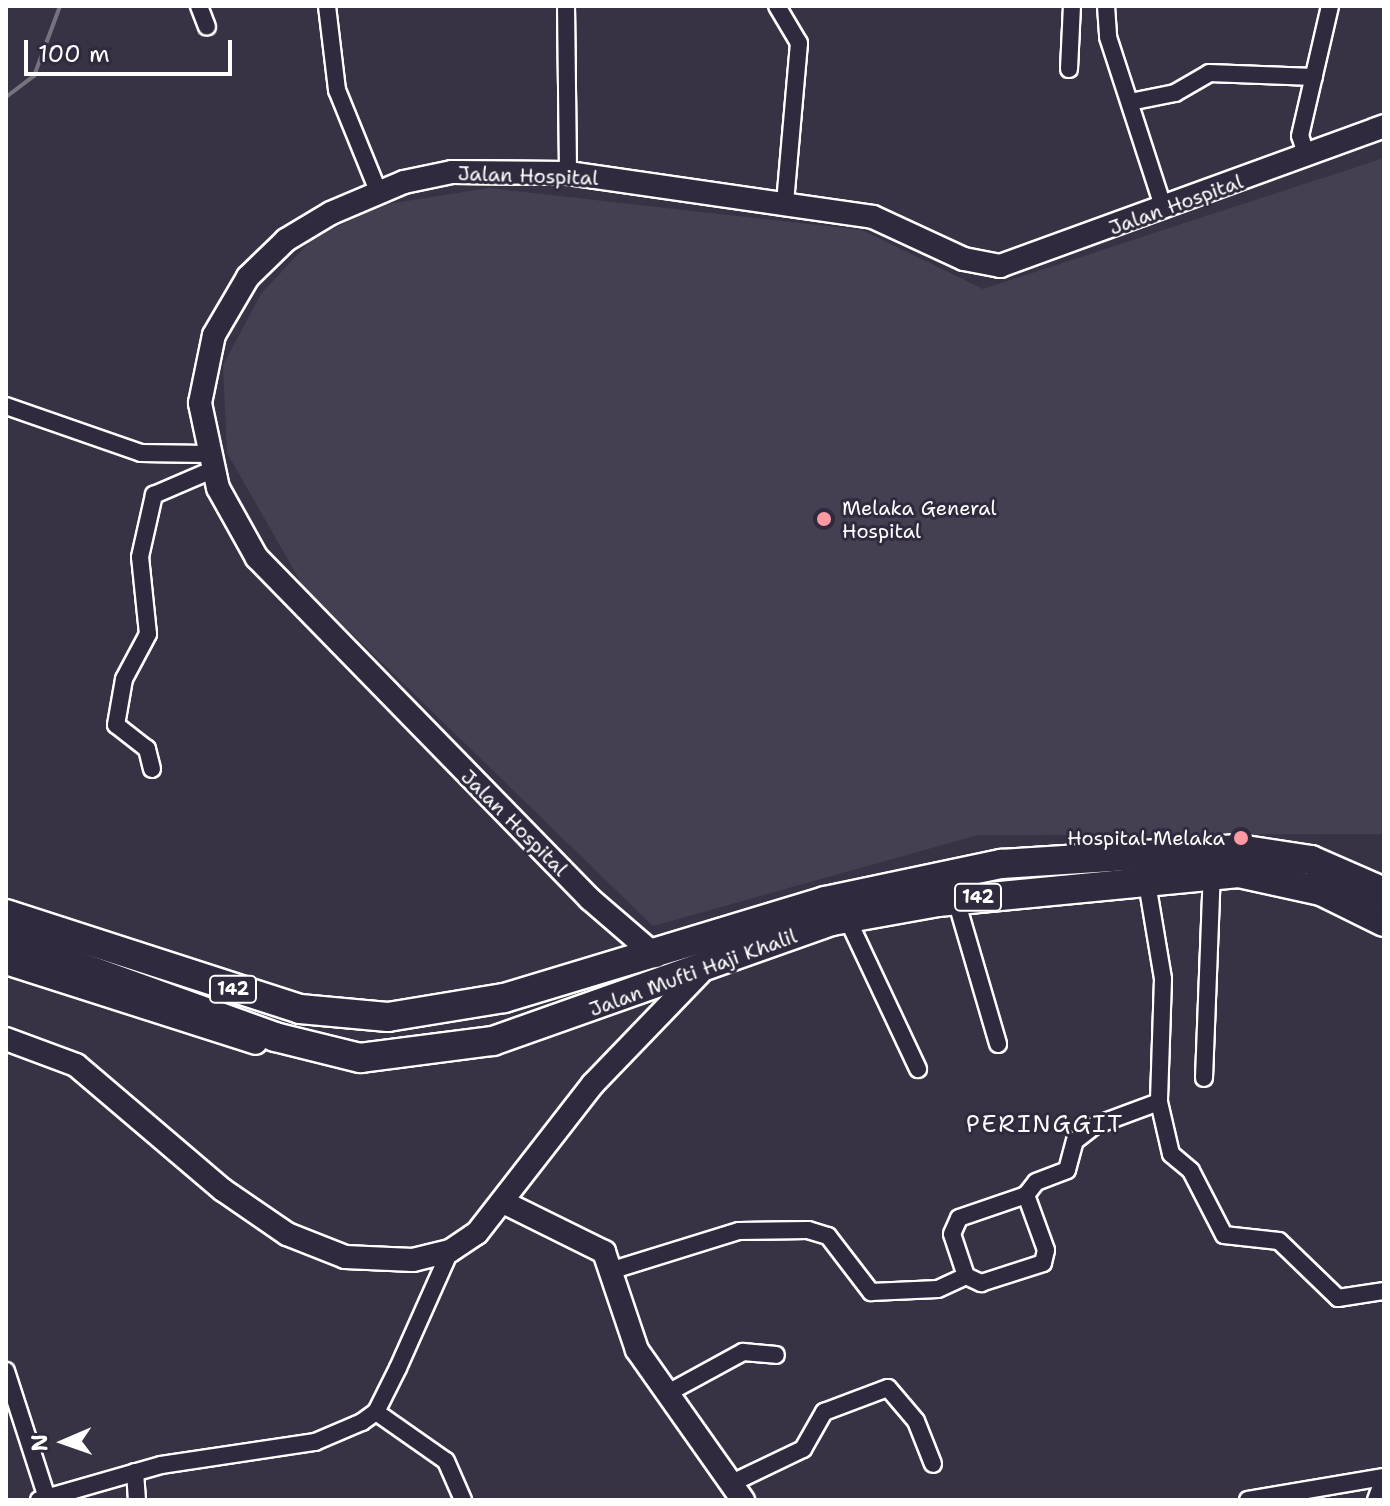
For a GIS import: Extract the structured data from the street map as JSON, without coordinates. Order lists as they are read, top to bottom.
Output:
{
  "streets": {
    "highway": ["142", "Jalan Mufti Haji Khalil"],
    "street": ["Jalan Hospital"]
  },
  "crossings": [
    ["Jalan Hospital", "Jalan Mufti Haji Khalil"],
    ["142", "Jalan Mufti Haji Khalil"]
  ],
  "districts": ["PERINGGIT"],
  "places": ["Melaka General Hospital", "Hospital Melaka"],
  "scale_bar": "100 m",
  "north": "left"
}
